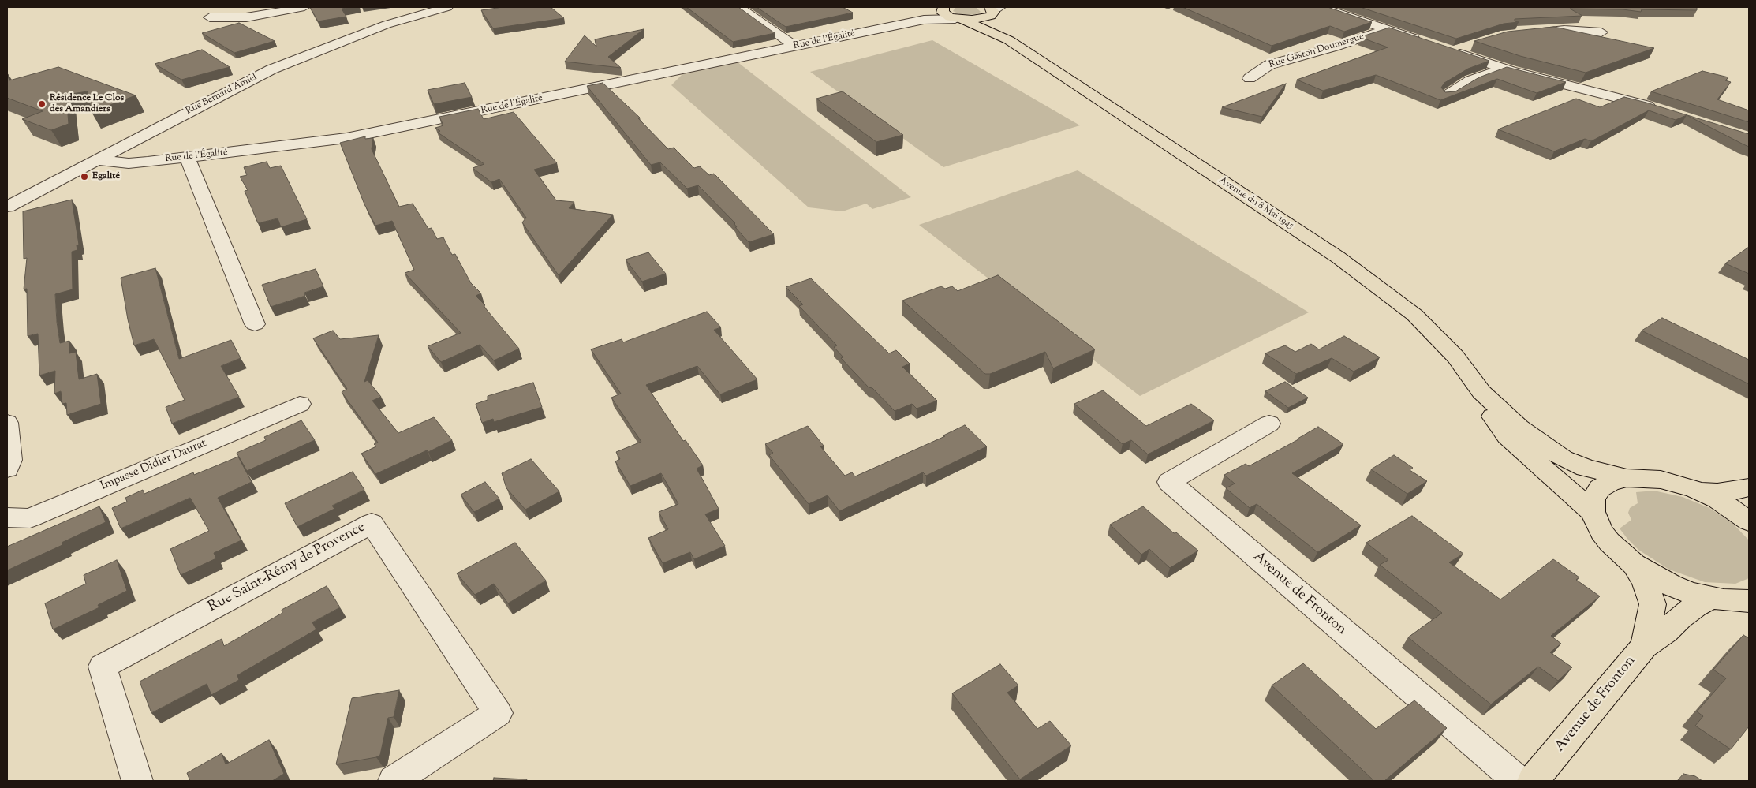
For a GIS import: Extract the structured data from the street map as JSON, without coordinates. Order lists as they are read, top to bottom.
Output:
{
  "streets": {
    "main road": ["Avenue du 8 Mai 1945", "Avenue de Fronton"],
    "street": [
      "Rue de l'Égalité",
      "Rue Gaston Doumergue",
      "Rue Bernard Amiel",
      "Impasse Didier Daurat",
      "Rue Saint-Rémy de Provence"
    ]
  },
  "crossings": [
    ["Rue de l'Égalité", "Rue Bernard Amiel"],
    ["Rue de l'Égalité", "Avenue du 8 Mai 1945"]
  ],
  "places": ["Résidence Le Clos des Amandiers", "Egalité"]
}
